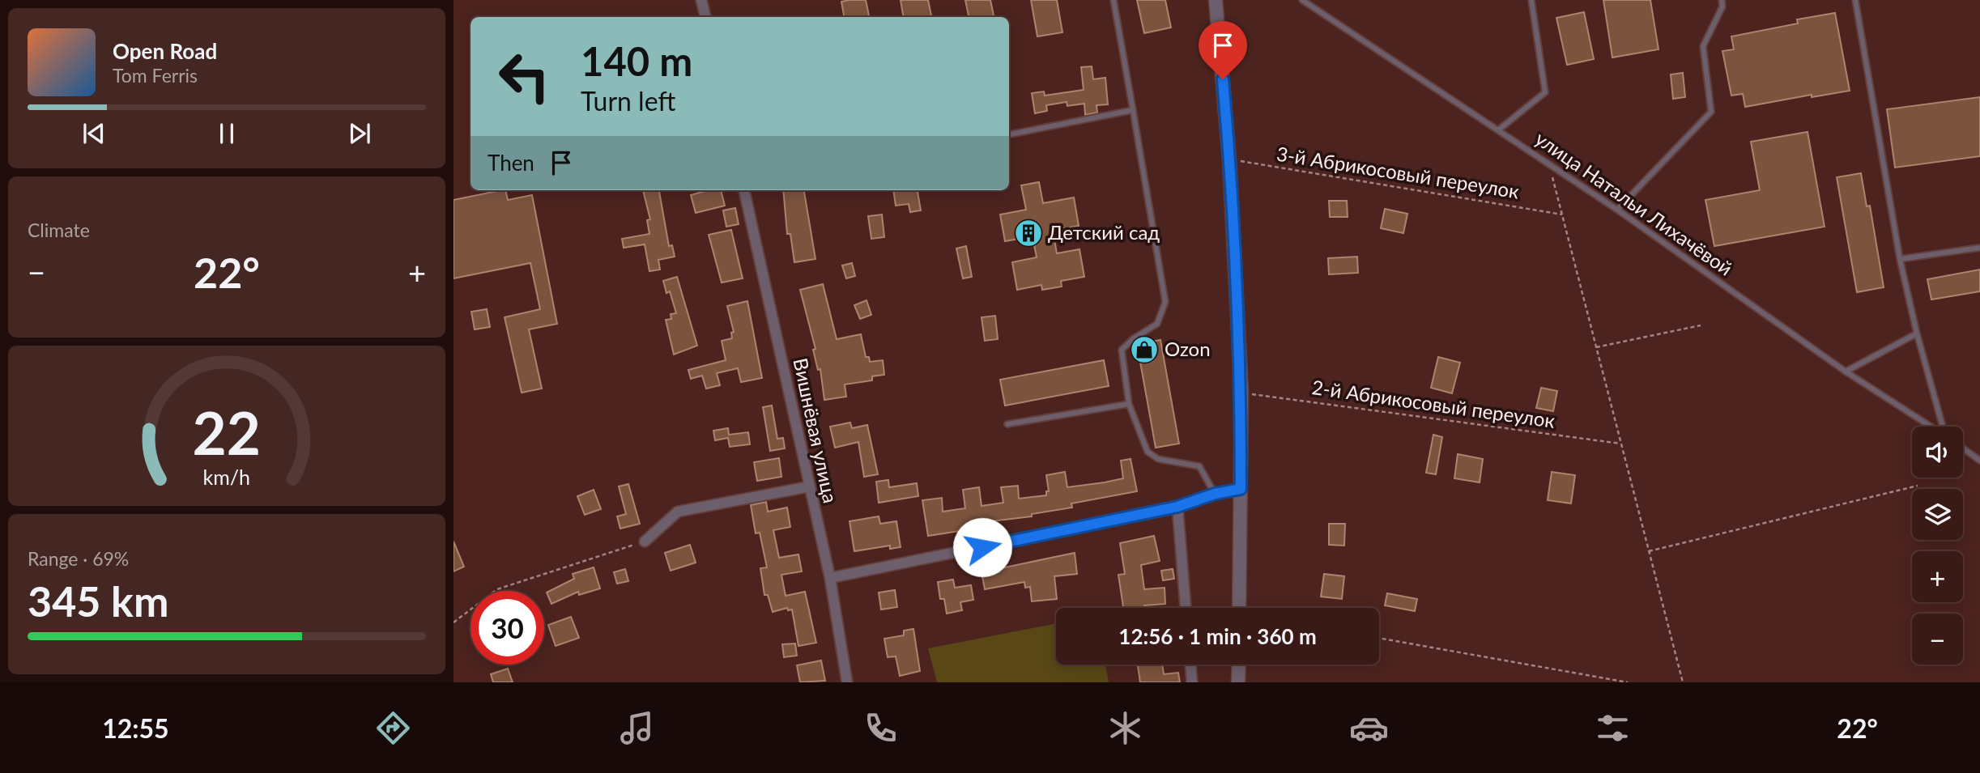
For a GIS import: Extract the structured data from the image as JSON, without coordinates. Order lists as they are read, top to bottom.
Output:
{
  "streets": {
    "street": ["Вишнёвая улица"],
    "lane": ["улица Натальи Лихачёвой"],
    "path": ["3-й Абрикосовый переулок", "2-й Абрикосовый переулок"]
  },
  "places": {
    "building": ["Детский сад"],
    "shop": ["Ozon"]
  },
  "page": {
    "turn": ["140 m", "Turn left"],
    "song": ["Open Road", "Tom Ferris"],
    "then": "Then",
    "tile": [
      "Climate",
      ["Range · 69%", "345 km"]
    ],
    "heat": ["−", "22°", "+"],
    "map_buttons": ["+", "−"],
    "limit": "30",
    "trip": "12:56 · 1 min · 360 m",
    "tabs": ["12:55", "22°"],
    "gauge": ["22", "km/h"]
  }
}
